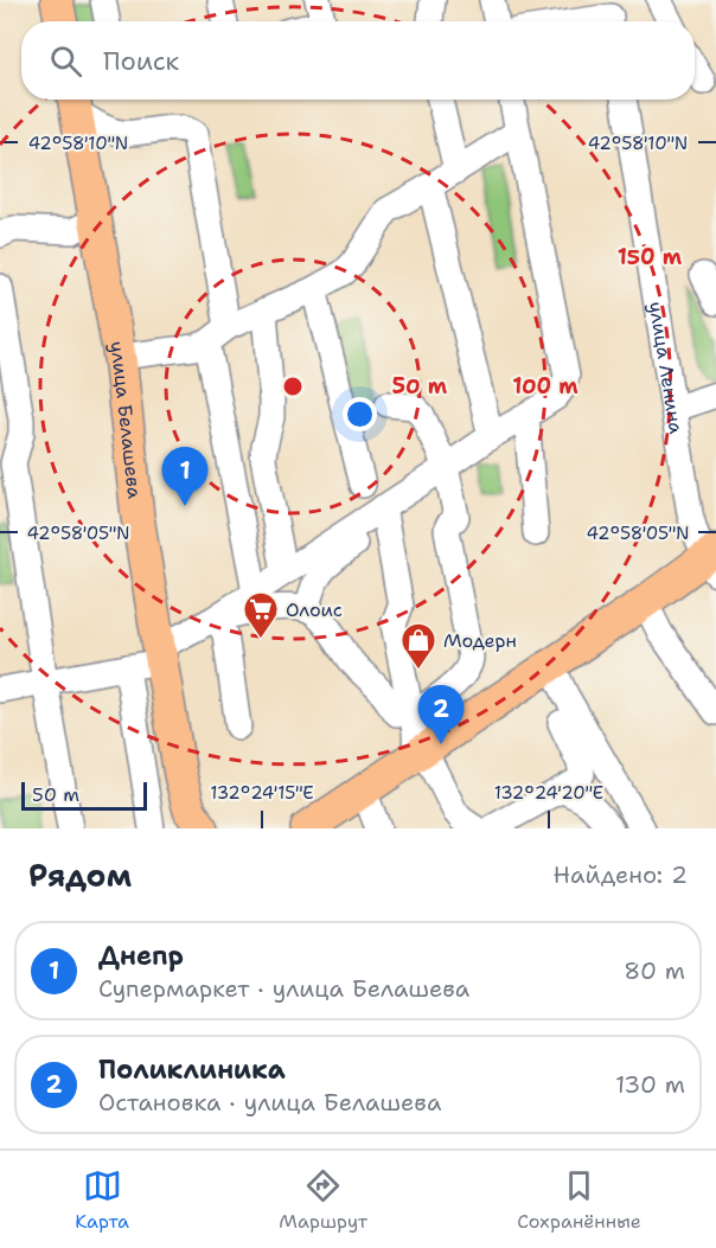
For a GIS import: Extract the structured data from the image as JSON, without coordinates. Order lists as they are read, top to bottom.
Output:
{
  "streets": {
    "main road": ["улица Белашева"],
    "street": ["улица Ленина"]
  },
  "places": {
    "supermarket": ["Олоис"],
    "shop": ["Модерн"]
  },
  "scale_bar": "50 m",
  "page": {
    "search": "Поиск",
    "pins": ["1", "2"],
    "scale": "50 m",
    "heading": ["Рядом", "Найдено: 2"],
    "list": [
      {
        "mark": "1",
        "name": "Днепр",
        "note": "Супермаркет · улица Белашева",
        "value": "80 m"
      },
      {
        "mark": "2",
        "name": "Поликлиника",
        "note": "Остановка · улица Белашева",
        "value": "130 m"
      }
    ],
    "nav": ["Карта", "Маршрут", "Сохранённые"]
  },
  "coordinates": [
    "42°58'10\"N",
    "42°58'05\"N",
    "132°24'15\"E",
    "132°24'20\"E"
  ],
  "rings": ["150 m", "50 m", "100 m"]
}
